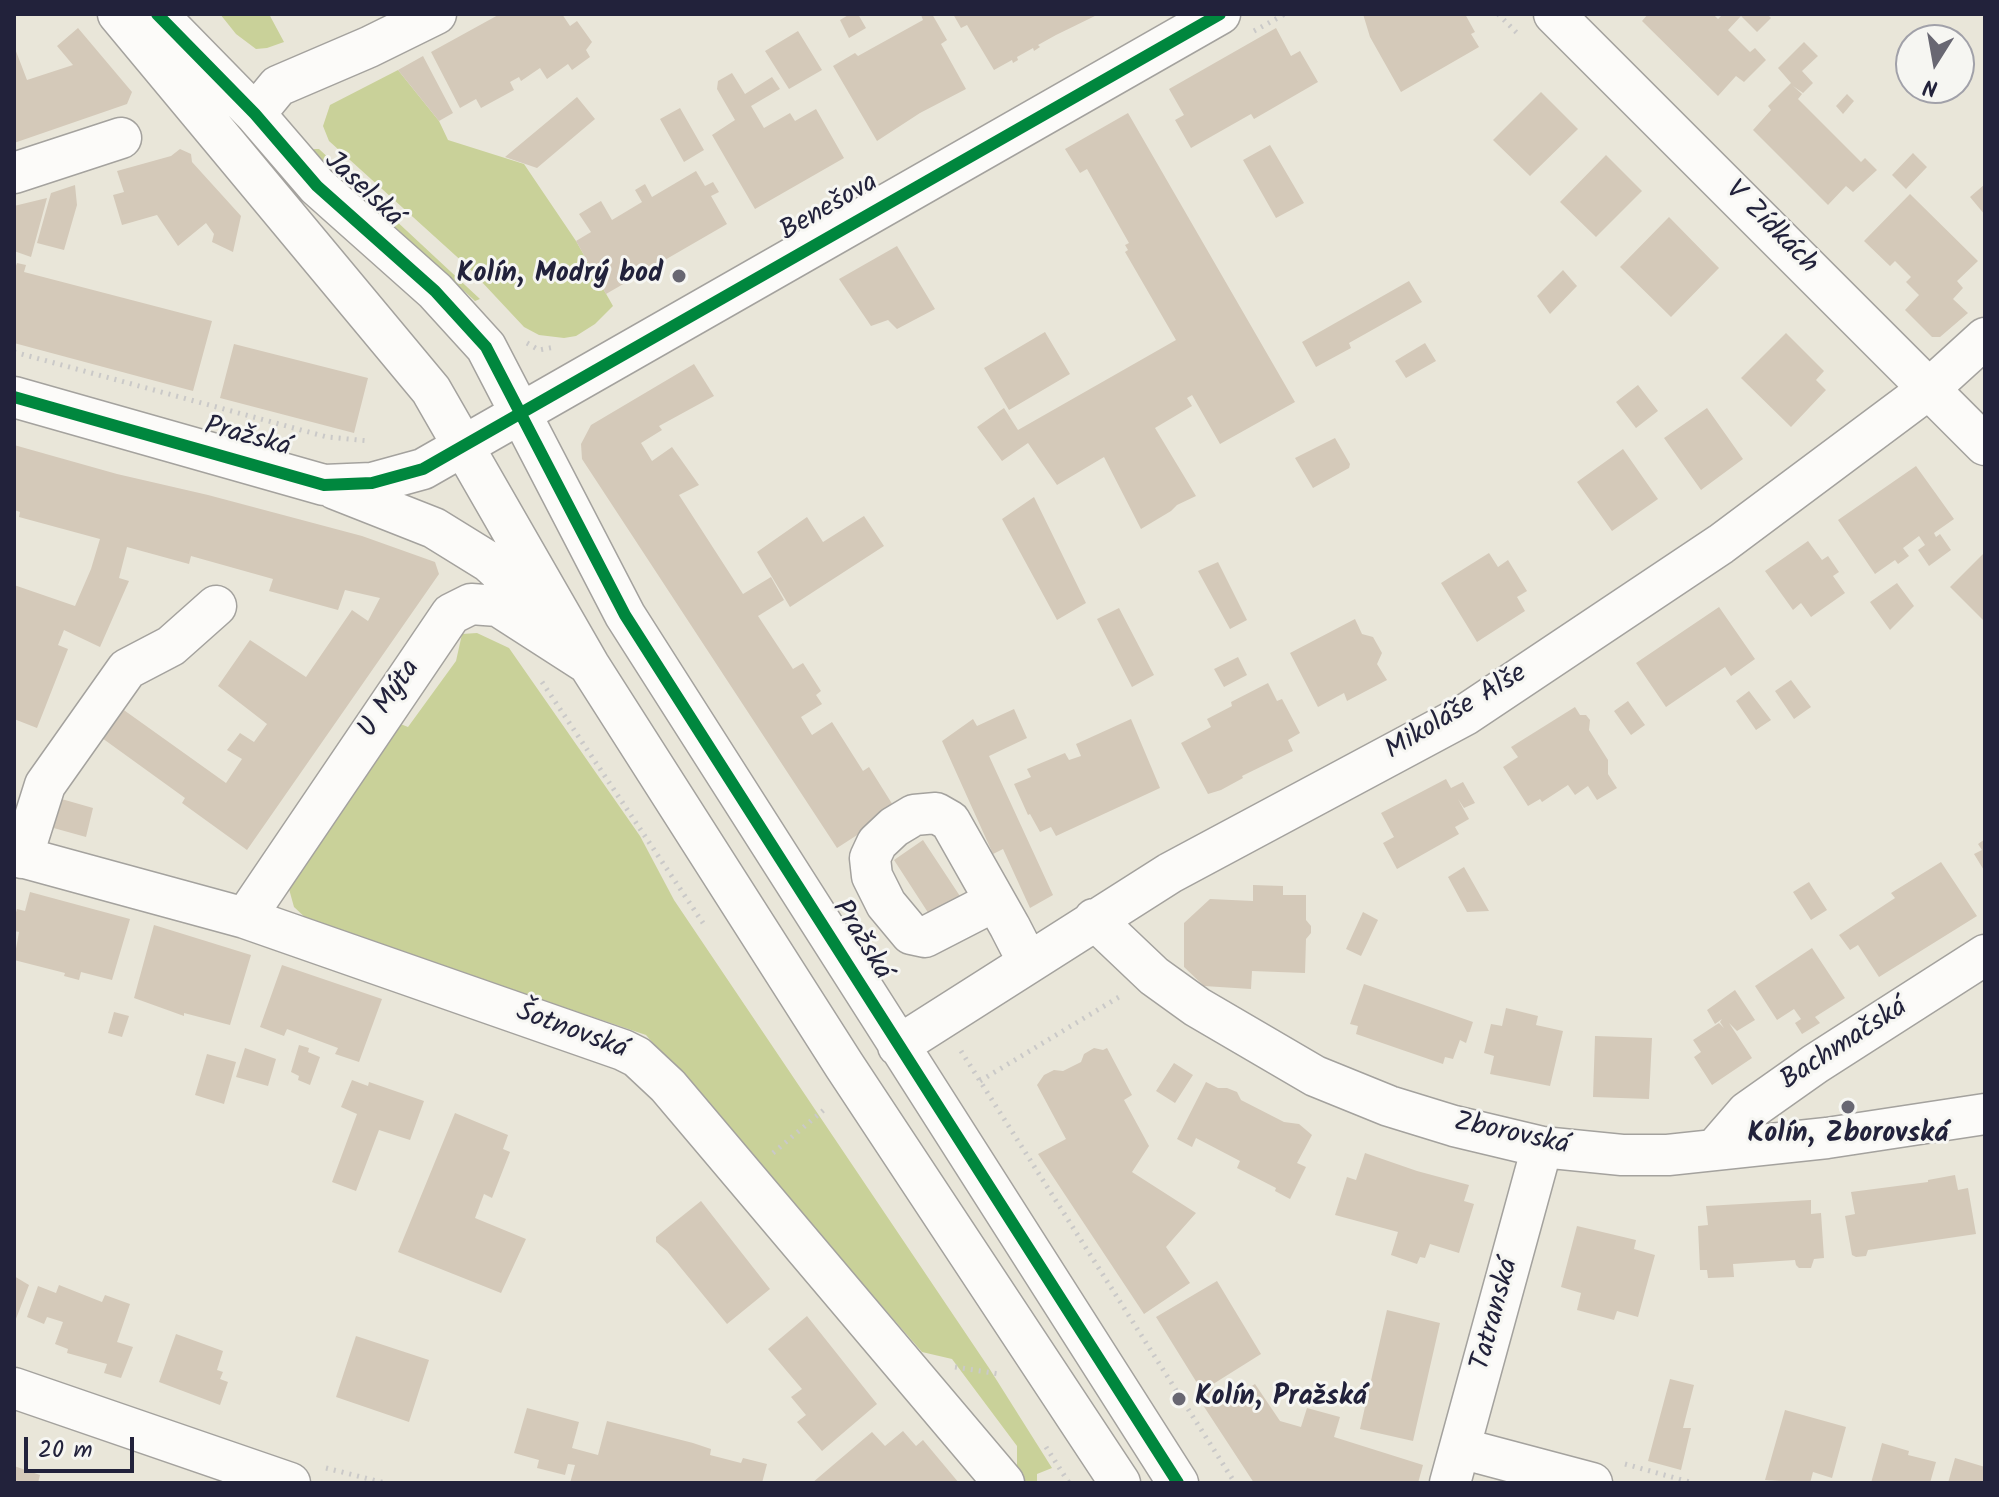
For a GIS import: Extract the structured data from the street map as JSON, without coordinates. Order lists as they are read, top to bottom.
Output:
{
  "streets": {
    "street": [
      "Jaselská",
      "Benešova",
      "V Zídkách",
      "Pražská",
      "U Mýta",
      "Mikoláše Alše",
      "Šotnovská",
      "Bachmačská",
      "Zborovská",
      "Tatranská"
    ]
  },
  "crossings": [
    ["Jaselská", "Benešova"],
    ["Jaselská", "Pražská"],
    ["Benešova", "Pražská"],
    ["V Zídkách", "Mikoláše Alše"],
    ["Pražská", "Mikoláše Alše"],
    ["U Mýta", "Šotnovská"],
    ["Mikoláše Alše", "Zborovská"],
    ["Bachmačská", "Zborovská"],
    ["Zborovská", "Tatranská"]
  ],
  "places": ["Kolín, Modrý bod", "Kolín, Zborovská", "Kolín, Pražská"],
  "scale_bar": "20 m",
  "north": "bottom"
}
